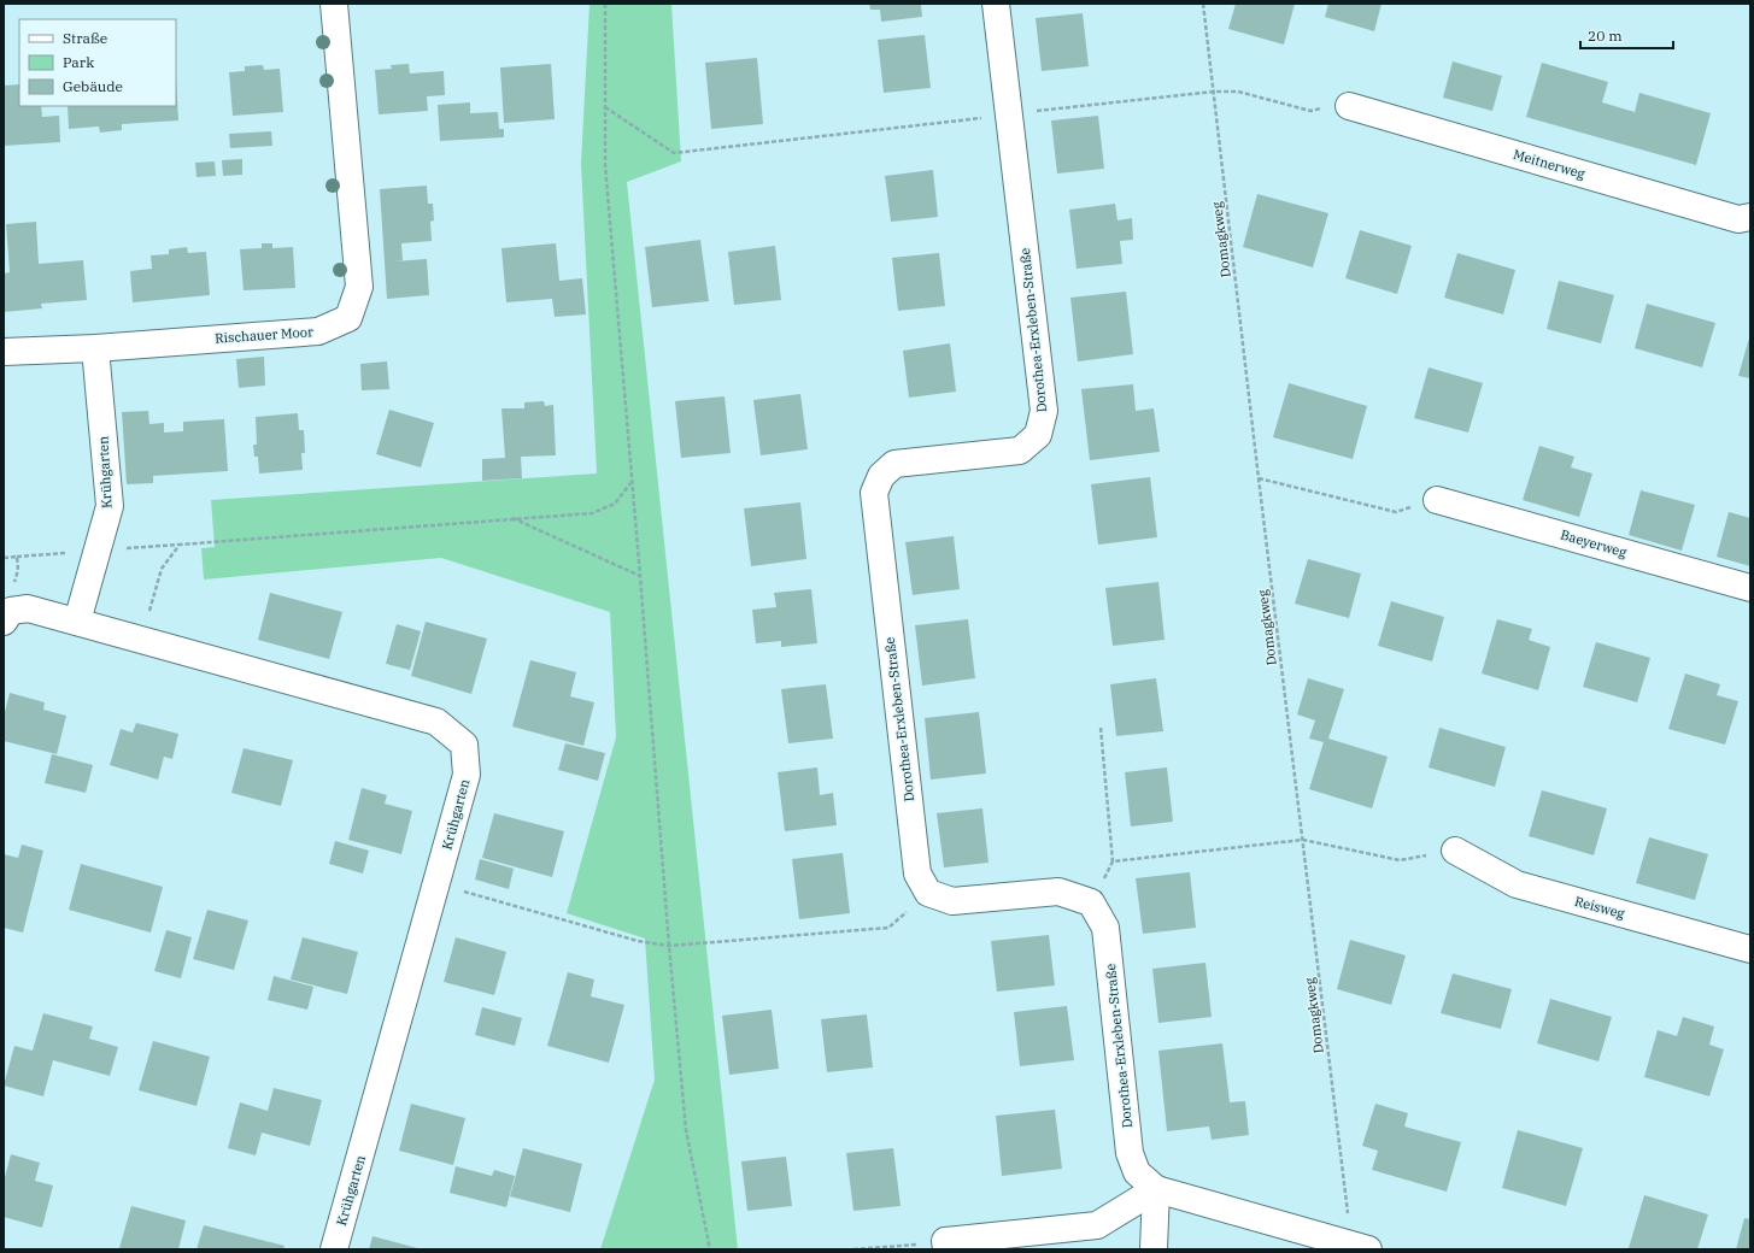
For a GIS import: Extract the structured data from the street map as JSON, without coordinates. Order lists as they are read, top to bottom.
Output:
{
  "streets": {
    "street": [
      "Meitnerweg",
      "Dorothea-Erxleben-Straße",
      "Rischauer Moor",
      "Krühgarten",
      "Baeyerweg",
      "Reisweg"
    ],
    "path": ["Domagkweg"]
  },
  "crossings": [
    ["Domagkweg", "Dorothea-Erxleben-Straße"],
    ["Rischauer Moor", "Krühgarten"]
  ],
  "legend": ["Straße", "Park", "Gebäude"],
  "scale_bar": "20 m"
}
